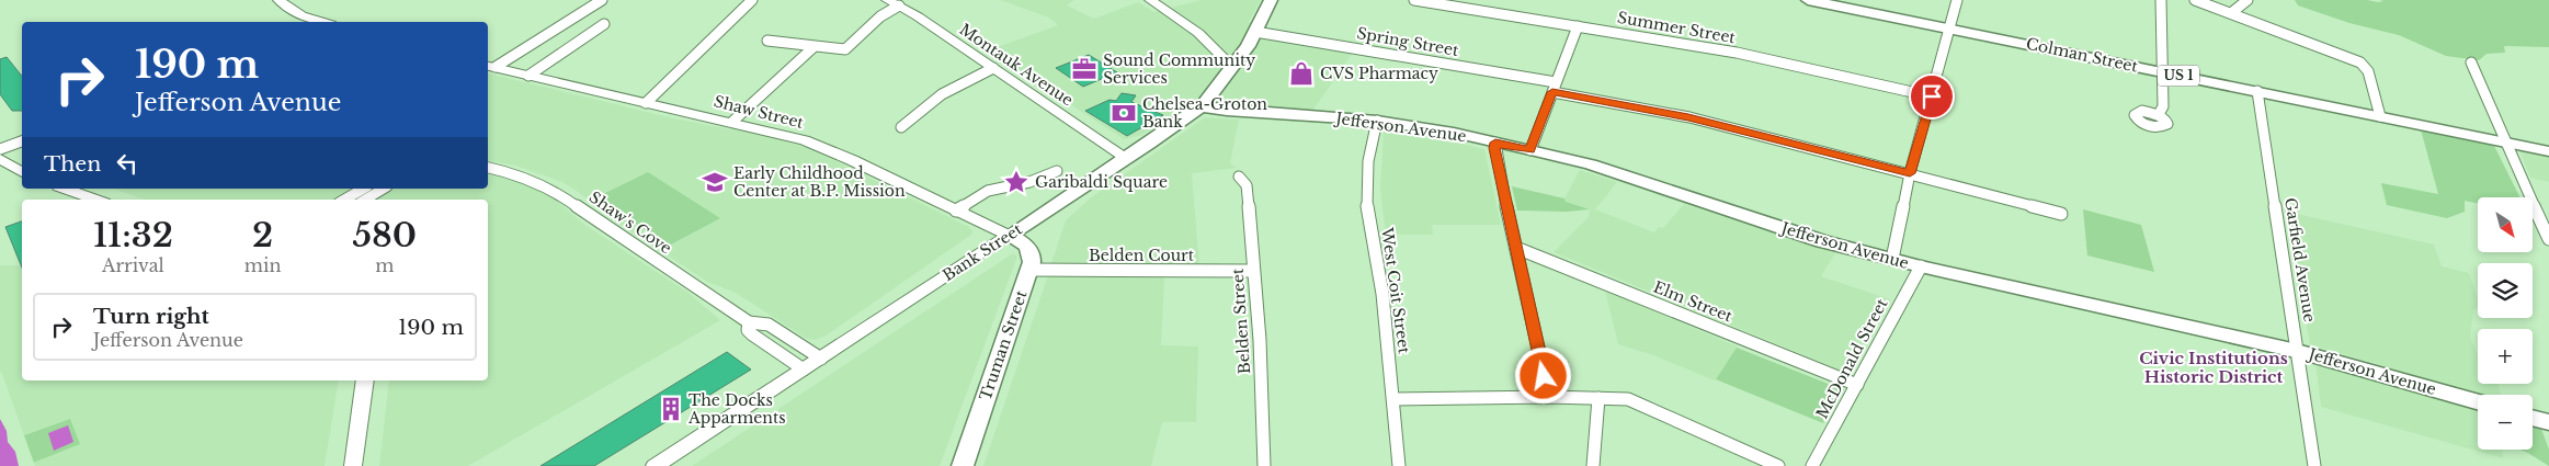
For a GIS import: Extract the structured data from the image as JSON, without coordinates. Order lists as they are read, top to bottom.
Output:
{
  "streets": {
    "main road": [
      "Colman Street",
      "US 1",
      "Jefferson Avenue",
      "Bank Street",
      "Truman Street"
    ],
    "street": [
      "Summer Street",
      "Spring Street",
      "Montauk Avenue",
      "Shaw Street",
      "Shaw's Cove",
      "Belden Court",
      "Garfield Avenue",
      "West Coit Street",
      "Elm Street",
      "Belden Street",
      "McDonald Street"
    ]
  },
  "crossings": [
    ["Spring Street", "Bank Street"],
    ["Colman Street", "Garfield Avenue"],
    ["Montauk Avenue", "Bank Street"],
    ["Shaw Street", "Bank Street"],
    ["Shaw Street", "Truman Street"],
    ["Jefferson Avenue", "Bank Street"],
    ["Jefferson Avenue", "Garfield Avenue"],
    ["Jefferson Avenue", "West Coit Street"],
    ["Jefferson Avenue", "McDonald Street"],
    ["Shaw's Cove", "Bank Street"],
    ["Bank Street", "Truman Street"],
    ["Belden Court", "Belden Street"],
    ["Belden Court", "Truman Street"],
    ["Elm Street", "McDonald Street"]
  ],
  "districts": ["Civic Institutions Historic District"],
  "places": {
    "office": ["Sound Community Services"],
    "shop": ["CVS Pharmacy"],
    "bank": ["Chelsea-Groton Bank"],
    "school or university": ["Early Childhood Center at B.P. Mission"],
    "place": ["Garibaldi Square"],
    "building": ["The Docks Apparments"]
  },
  "north": "bottom right",
  "page": {
    "turn": ["190 m", "Jefferson Avenue"],
    "then": "Then",
    "map_buttons": ["+", "−"],
    "eta": [
      "11:32",
      "Arrival",
      "2",
      "min",
      "580",
      "m"
    ],
    "list": [
      {
        "name": "Turn right",
        "note": "Jefferson Avenue",
        "value": "190 m"
      }
    ]
  }
}
